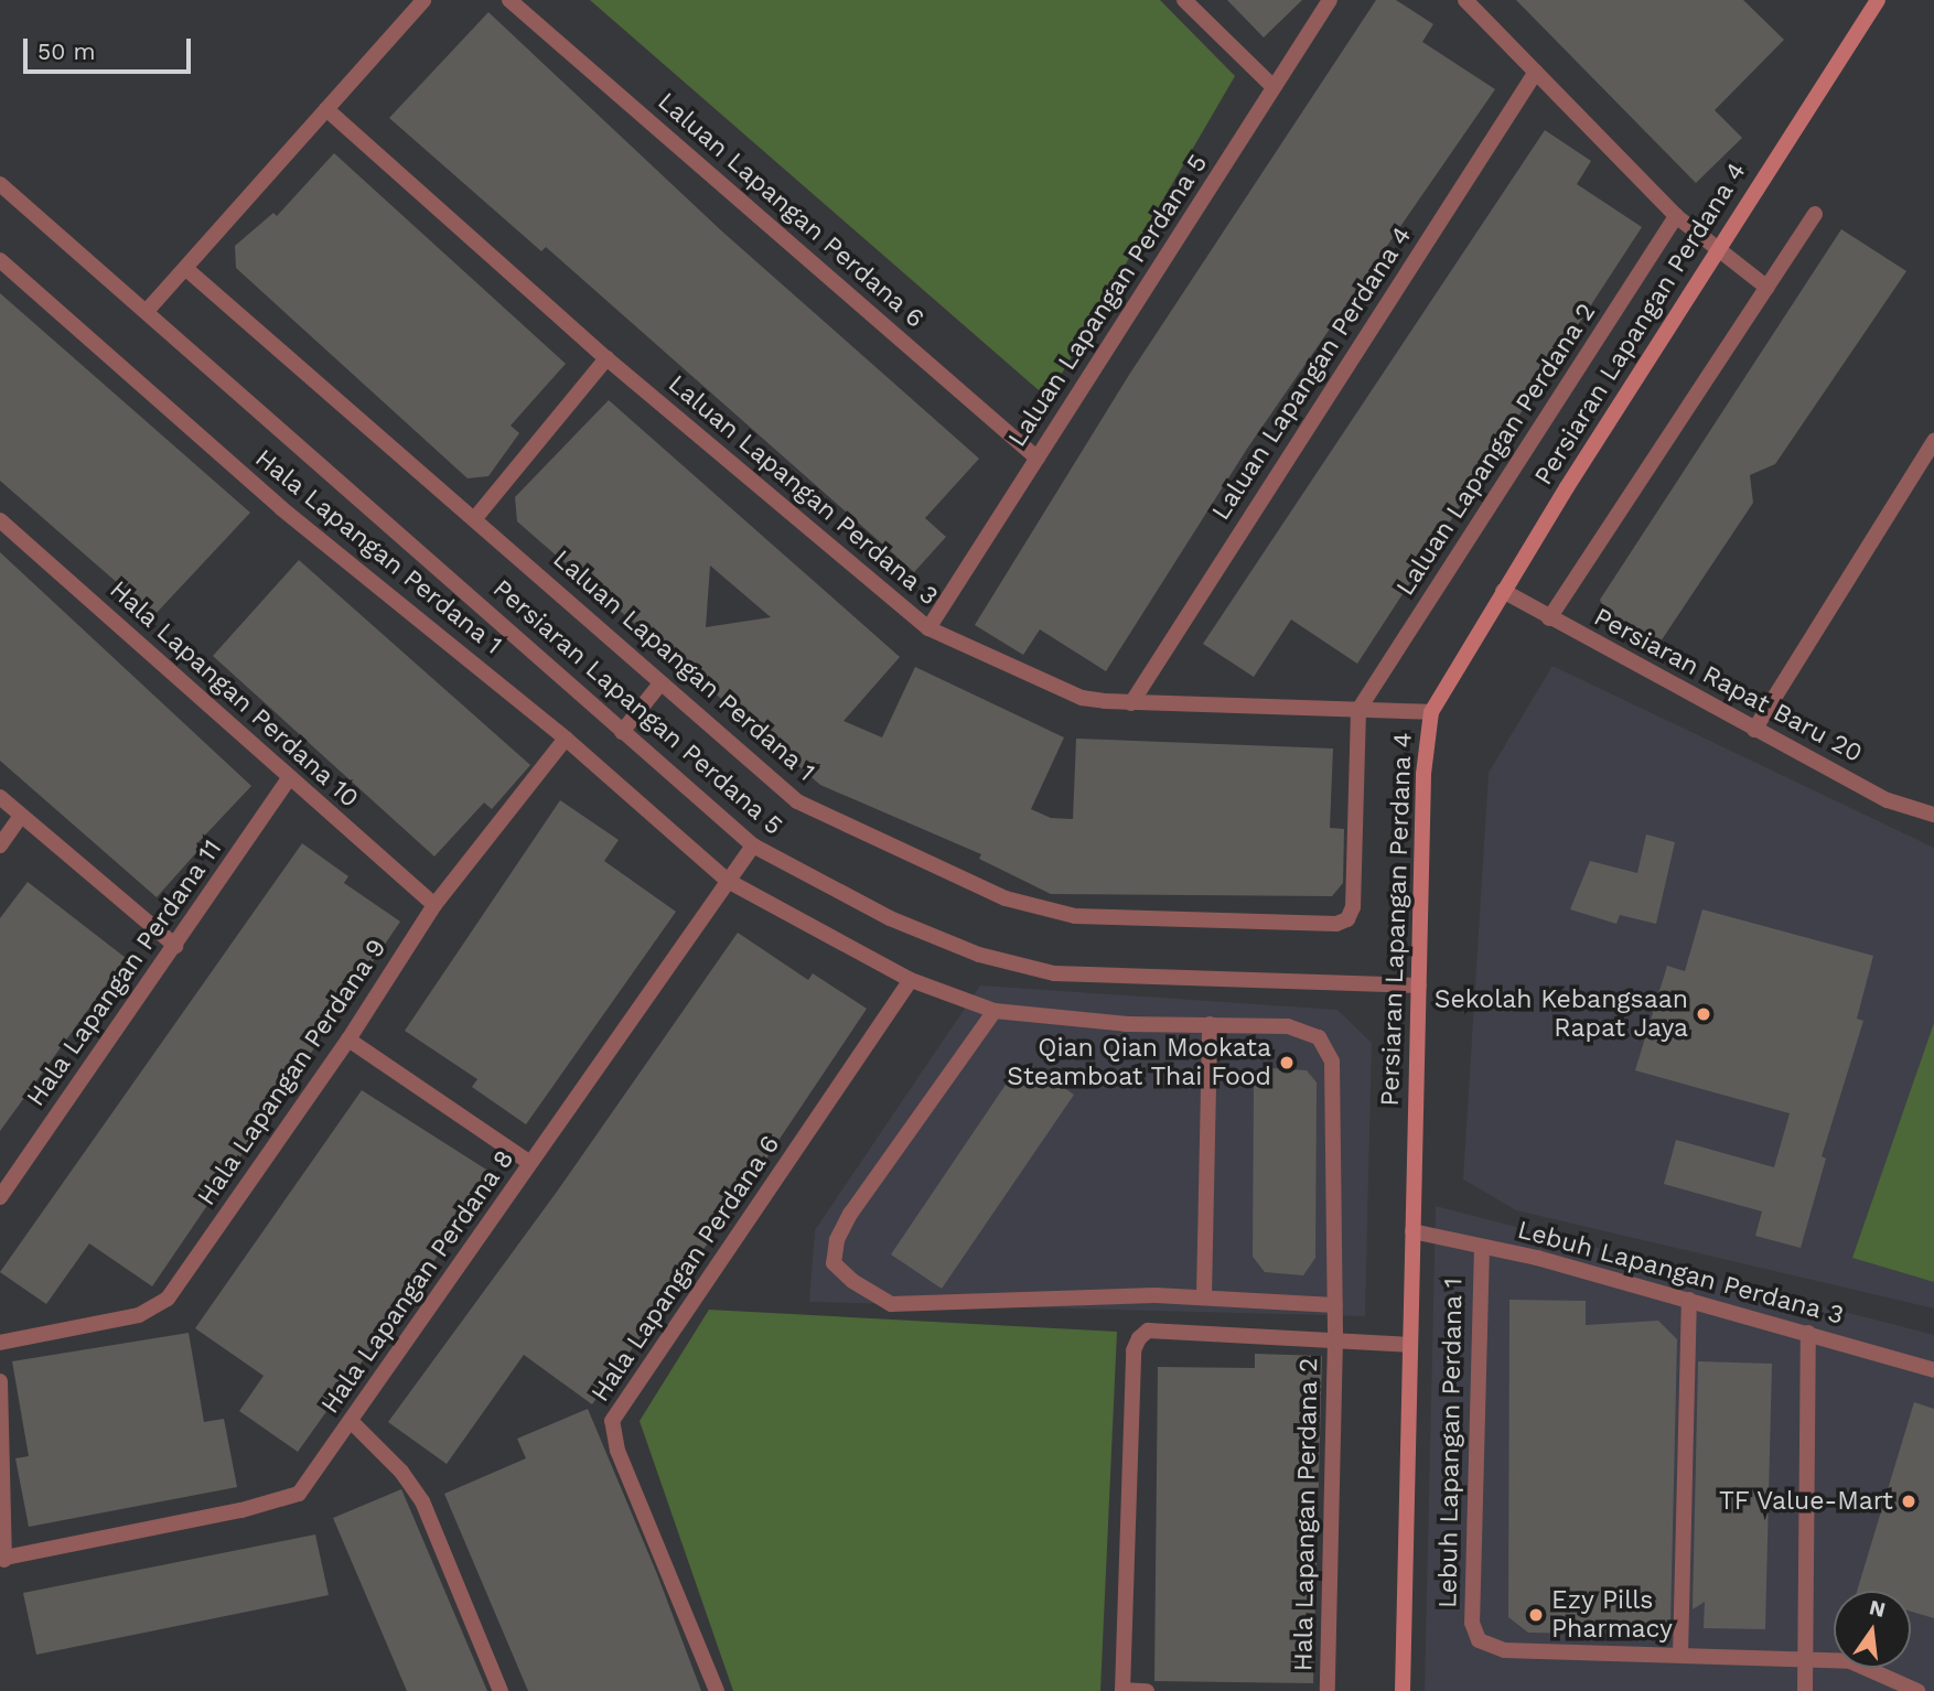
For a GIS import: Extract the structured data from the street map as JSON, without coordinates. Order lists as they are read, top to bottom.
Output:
{
  "streets": {
    "street": [
      "Laluan Lapangan Perdana 6",
      "Laluan Lapangan Perdana 5",
      "Persiaran Lapangan Perdana 4",
      "Laluan Lapangan Perdana 4",
      "Laluan Lapangan Perdana 2",
      "Laluan Lapangan Perdana 3",
      "Hala Lapangan Perdana 1",
      "Laluan Lapangan Perdana 1",
      "Persiaran Rapat Baru 20",
      "Hala Lapangan Perdana 10",
      "Persiaran Lapangan Perdana 5",
      "Hala Lapangan Perdana 11",
      "Hala Lapangan Perdana 9",
      "Hala Lapangan Perdana 6",
      "Lebuh Lapangan Perdana 3",
      "Hala Lapangan Perdana 8",
      "Lebuh Lapangan Perdana 1",
      "Hala Lapangan Perdana 2"
    ]
  },
  "crossings": [
    ["Laluan Lapangan Perdana 6", "Laluan Lapangan Perdana 5"],
    ["Laluan Lapangan Perdana 5", "Laluan Lapangan Perdana 3"],
    ["Persiaran Lapangan Perdana 4", "Laluan Lapangan Perdana 3"],
    ["Persiaran Lapangan Perdana 4", "Persiaran Rapat Baru 20"],
    ["Persiaran Lapangan Perdana 4", "Persiaran Lapangan Perdana 5"],
    ["Persiaran Lapangan Perdana 4", "Lebuh Lapangan Perdana 3"],
    ["Laluan Lapangan Perdana 4", "Laluan Lapangan Perdana 3"],
    ["Laluan Lapangan Perdana 2", "Laluan Lapangan Perdana 3"],
    ["Laluan Lapangan Perdana 2", "Laluan Lapangan Perdana 1"],
    ["Laluan Lapangan Perdana 3", "Laluan Lapangan Perdana 1"],
    ["Hala Lapangan Perdana 1", "Hala Lapangan Perdana 9"],
    ["Hala Lapangan Perdana 1", "Hala Lapangan Perdana 6"],
    ["Hala Lapangan Perdana 1", "Hala Lapangan Perdana 8"],
    ["Hala Lapangan Perdana 1", "Hala Lapangan Perdana 2"],
    ["Hala Lapangan Perdana 10", "Hala Lapangan Perdana 11"],
    ["Hala Lapangan Perdana 10", "Hala Lapangan Perdana 9"],
    ["Persiaran Lapangan Perdana 5", "Hala Lapangan Perdana 8"],
    ["Lebuh Lapangan Perdana 3", "Lebuh Lapangan Perdana 1"]
  ],
  "places": [
    "Sekolah Kebangsaan Rapat Jaya",
    "Qian Qian Mookata Steamboat Thai Food",
    "TF Value-Mart",
    "Ezy Pills Pharmacy"
  ],
  "scale_bar": "50 m",
  "north": "top"
}
